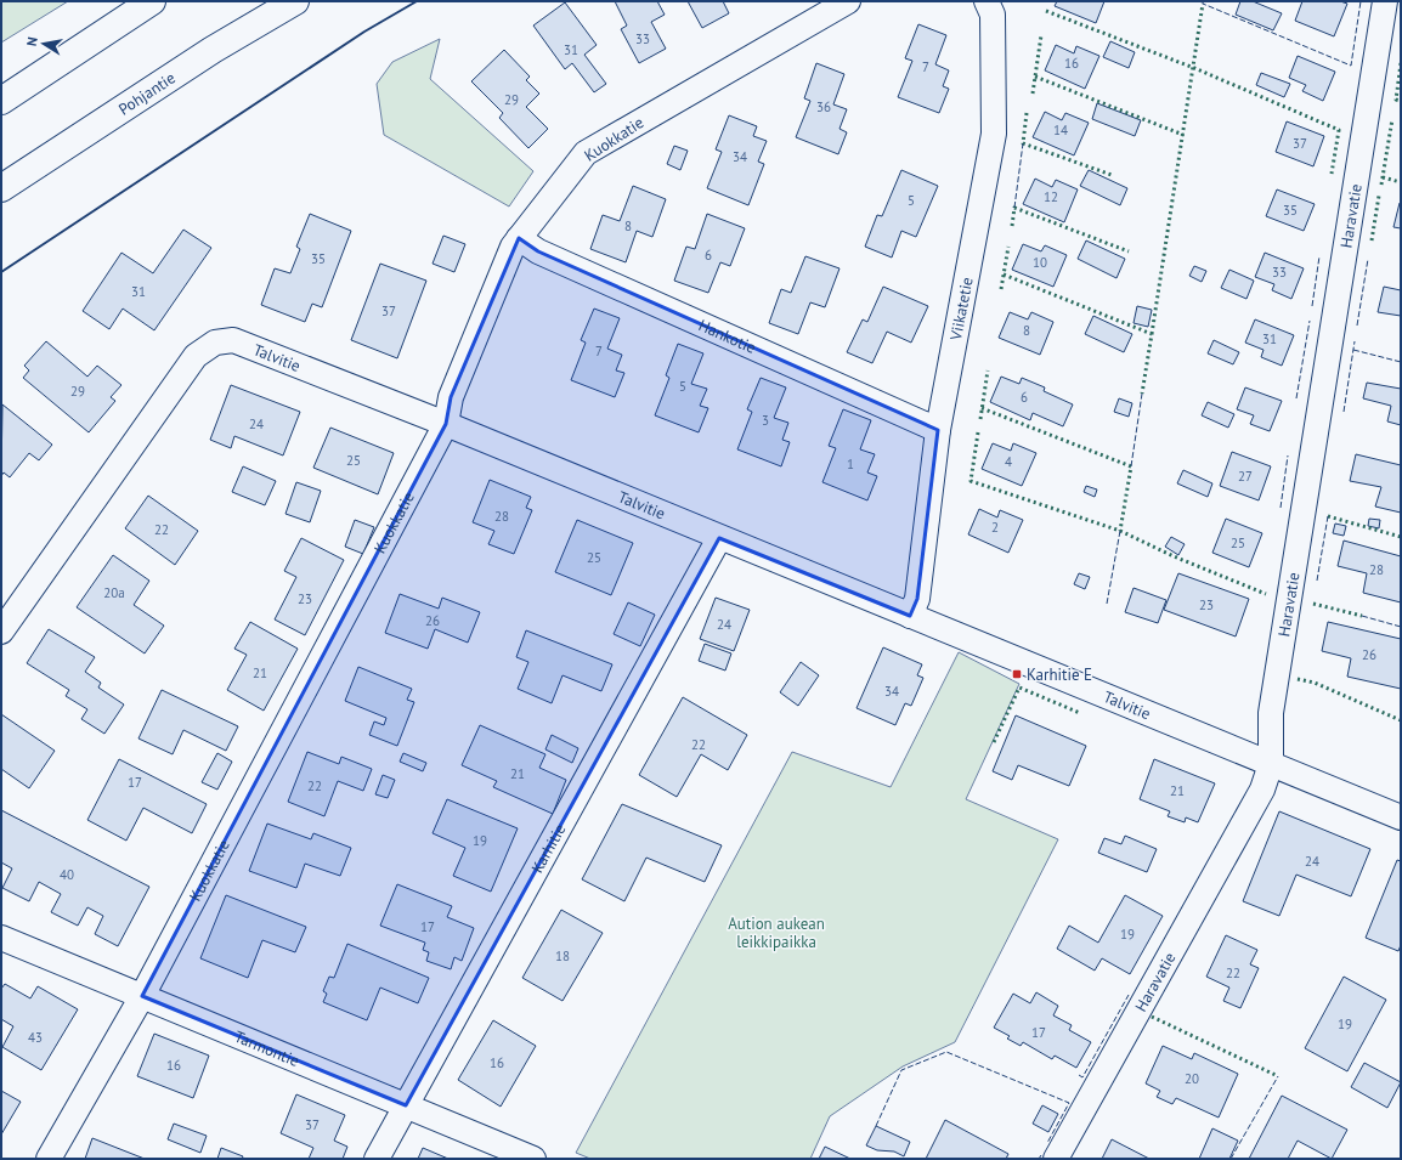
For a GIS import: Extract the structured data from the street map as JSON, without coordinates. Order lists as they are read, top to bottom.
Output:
{
  "streets": {
    "highway": ["Pohjantie"],
    "street": [
      "Kuokkatie",
      "Haravatie",
      "Viikatetie",
      "Hankotie",
      "Talvitie",
      "Karhitie",
      "Tarmontie"
    ]
  },
  "crossings": [
    ["Kuokkatie", "Hankotie"],
    ["Kuokkatie", "Talvitie"],
    ["Kuokkatie", "Tarmontie"],
    ["Haravatie", "Talvitie"],
    ["Viikatetie", "Hankotie"],
    ["Viikatetie", "Talvitie"],
    ["Talvitie", "Karhitie"],
    ["Karhitie", "Tarmontie"]
  ],
  "parks": ["Aution aukean leikkipaikka"],
  "places": {
    "transit": ["Karhitie E"]
  },
  "house_numbers": [
    "33",
    "31",
    "16",
    "7",
    "29",
    "36",
    "14",
    "37",
    "34",
    "12",
    "5",
    "35",
    "8",
    "6",
    "35",
    "10",
    "33",
    "31",
    "37",
    "8",
    "31",
    "7",
    "5",
    "29",
    "6",
    "3",
    "24",
    "25",
    "4",
    "1",
    "27",
    "28",
    "2",
    "22",
    "25",
    "25",
    "28",
    "20a",
    "23",
    "23",
    "26",
    "24",
    "26",
    "21",
    "34",
    "22",
    "21",
    "17",
    "22",
    "21",
    "19",
    "24",
    "40",
    "17",
    "19",
    "18",
    "22",
    "19",
    "17",
    "43",
    "16",
    "16",
    "20",
    "37"
  ],
  "north": "left"
}
